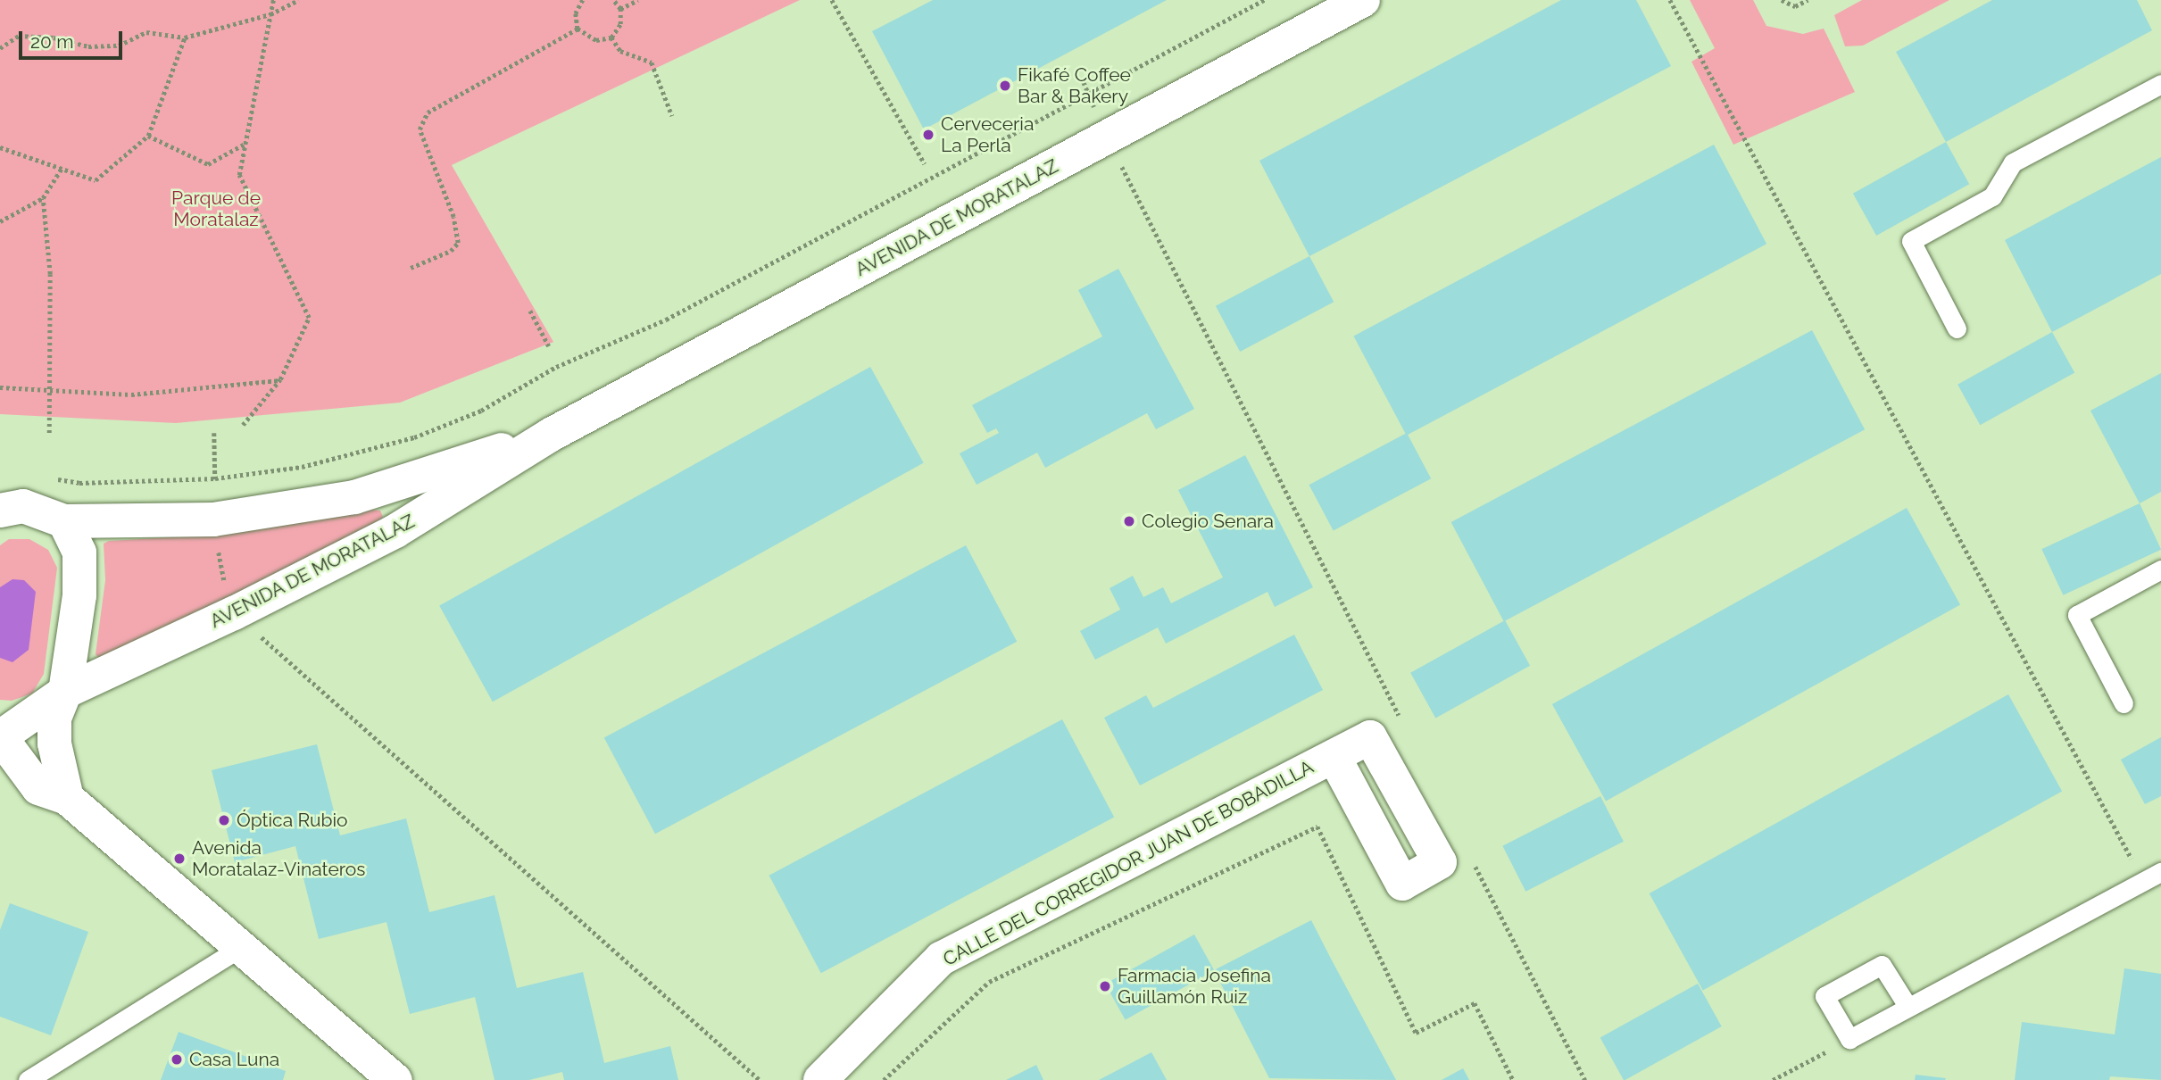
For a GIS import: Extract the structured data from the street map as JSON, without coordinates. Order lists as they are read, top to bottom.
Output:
{
  "streets": {
    "main road": ["AVENIDA DE MORATALAZ", "CALLE DEL CORREGIDOR JUAN DE BOBADILLA"]
  },
  "parks": ["Parque de Moratalaz"],
  "places": [
    "Fikafé Coffee Bar & Bakery",
    "Cerveceria La Perla",
    "Colegio Senara",
    "Óptica Rubio",
    "Avenida Moratalaz-Vinateros",
    "Farmacia Josefina Guillamón Ruiz",
    "Casa Luna"
  ],
  "scale_bar": "20 m"
}
